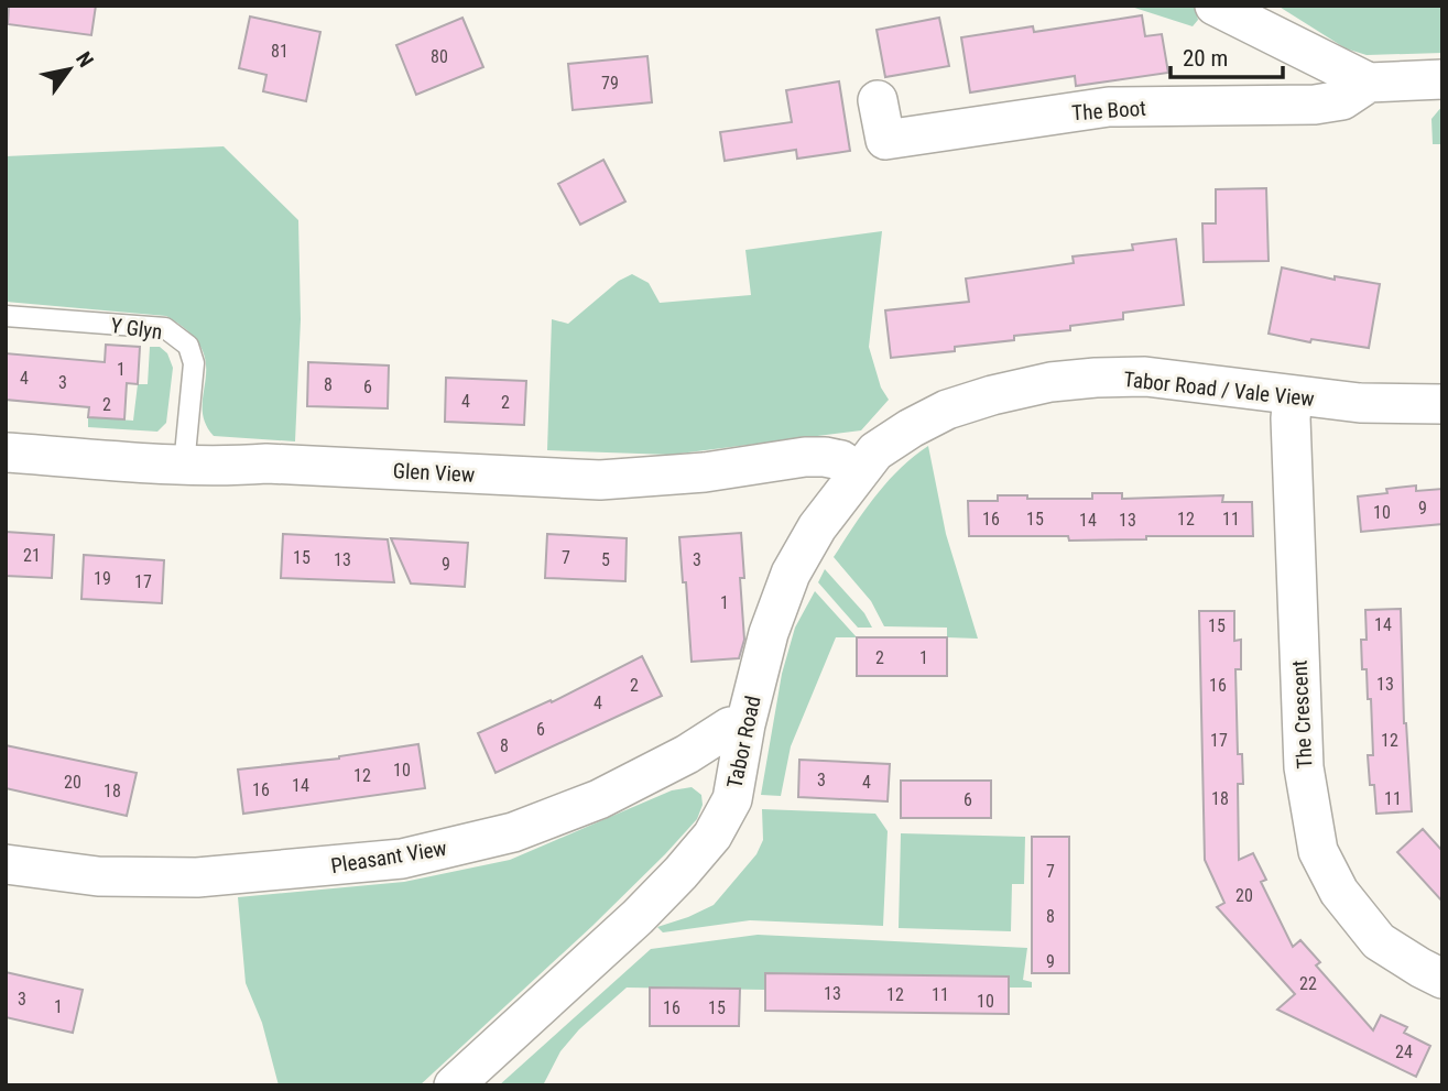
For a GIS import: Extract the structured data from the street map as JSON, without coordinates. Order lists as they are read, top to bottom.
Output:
{
  "streets": {
    "street": [
      "The Boot",
      "Tabor Road / Vale View",
      "Glen View",
      "The Crescent",
      "Tabor Road",
      "Pleasant View"
    ],
    "lane": ["Y Glyn"]
  },
  "crossings": [
    ["Y Glyn", "Glen View"],
    ["Tabor Road / Vale View", "The Crescent"],
    ["Tabor Road / Vale View", "Tabor Road"],
    ["Glen View", "Tabor Road"],
    ["Tabor Road", "Pleasant View"]
  ],
  "house_numbers": [
    "81",
    "80",
    "79",
    "1",
    "4",
    "3",
    "8",
    "6",
    "4",
    "2",
    "2",
    "9",
    "10",
    "16",
    "15",
    "12",
    "11",
    "14",
    "13",
    "21",
    "15",
    "7",
    "13",
    "5",
    "3",
    "9",
    "19",
    "17",
    "1",
    "14",
    "15",
    "2",
    "1",
    "13",
    "2",
    "16",
    "4",
    "6",
    "17",
    "12",
    "8",
    "10",
    "12",
    "3",
    "20",
    "4",
    "14",
    "16",
    "18",
    "18",
    "11",
    "6",
    "7",
    "20",
    "8",
    "9",
    "22",
    "13",
    "12",
    "11",
    "3",
    "10",
    "1",
    "16",
    "15",
    "24"
  ],
  "scale_bar": "20 m",
  "north": "top right"
}
